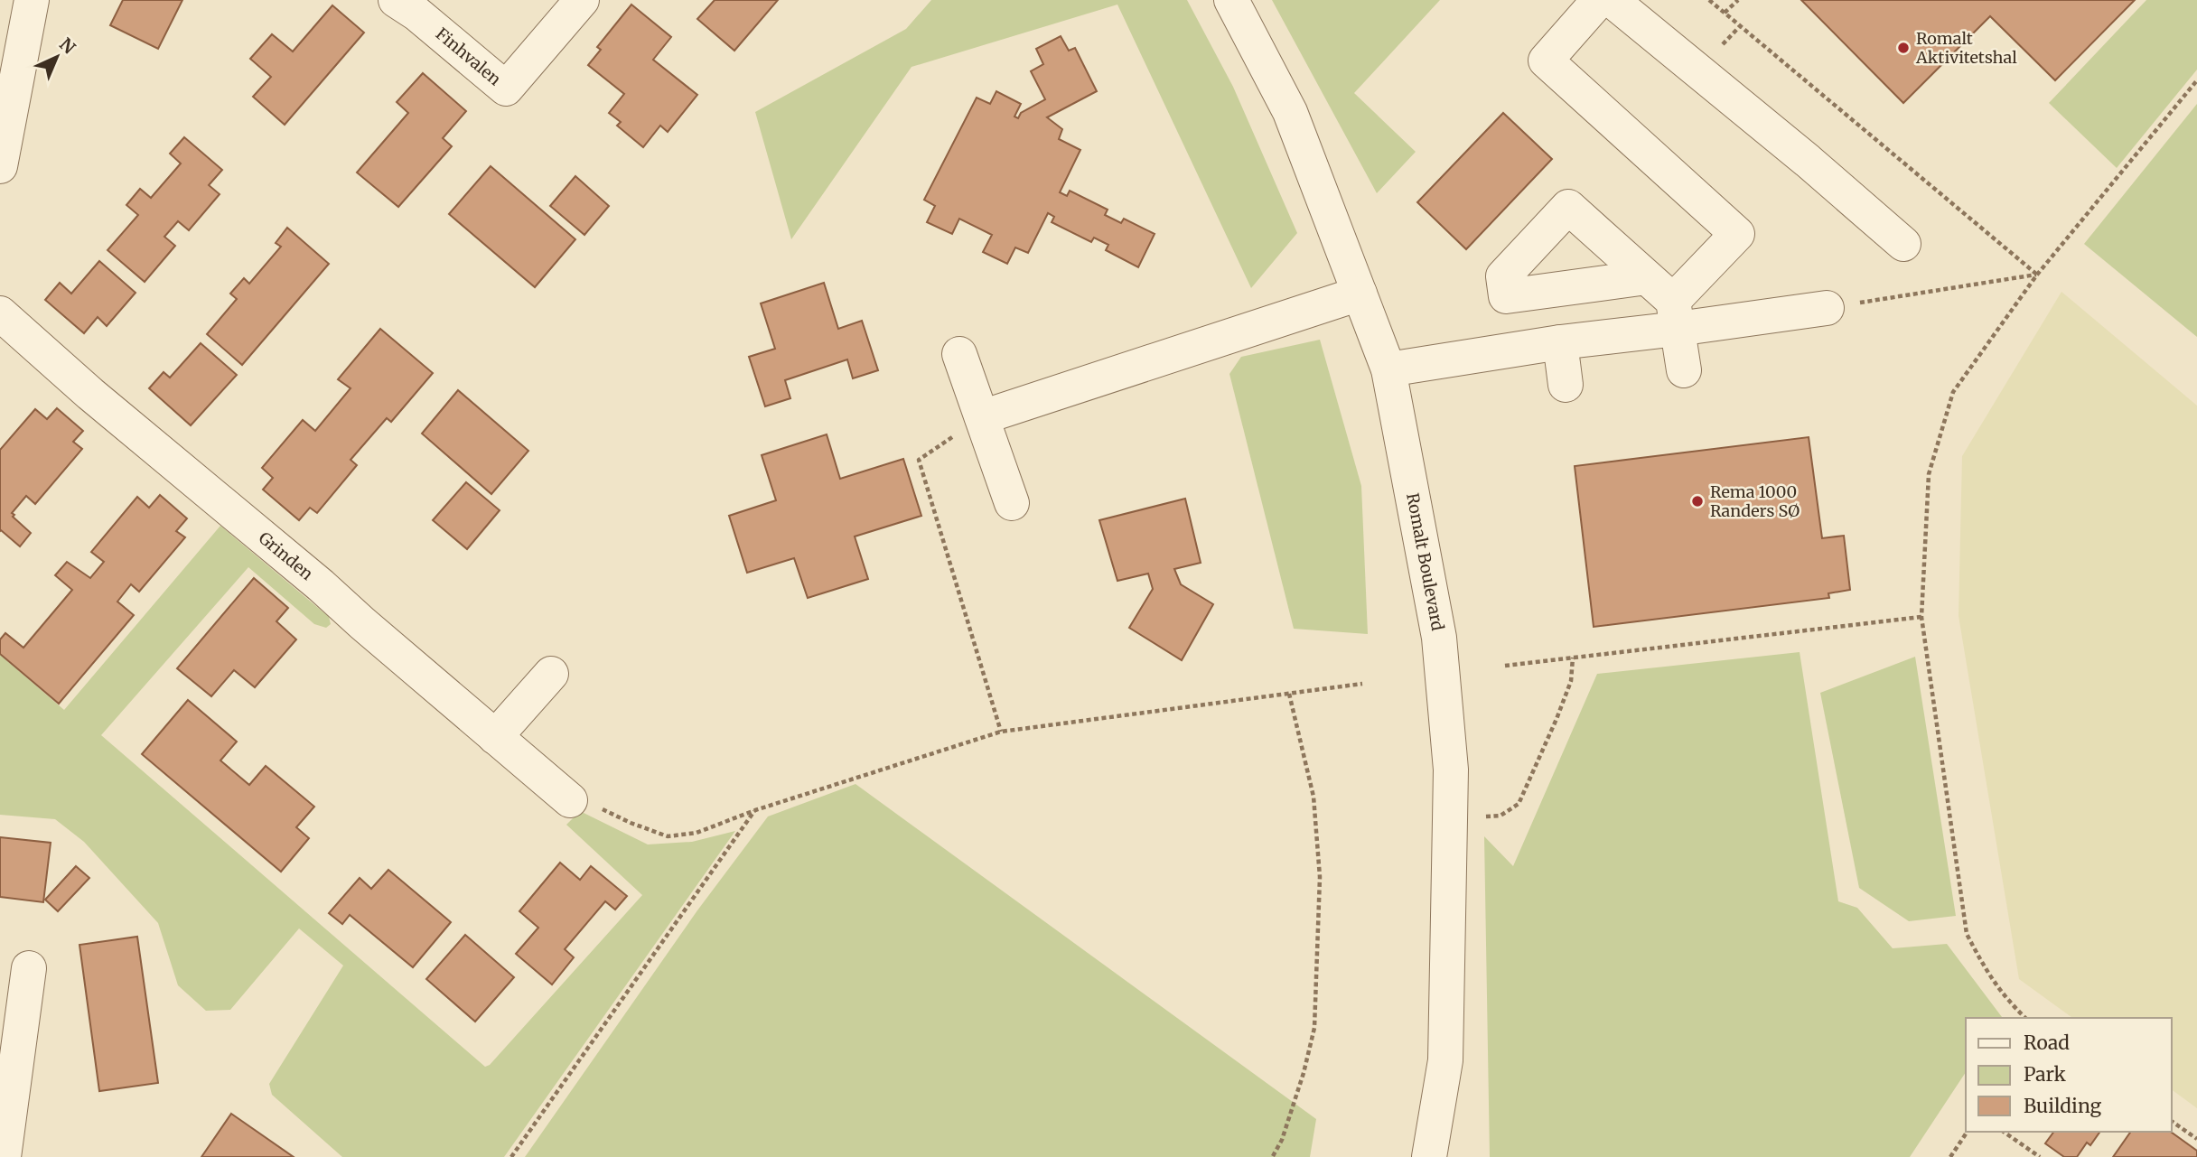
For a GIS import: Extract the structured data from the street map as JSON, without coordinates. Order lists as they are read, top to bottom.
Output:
{
  "streets": {
    "street": ["Finhvalen", "Grinden", "Romalt Boulevard"]
  },
  "places": ["Romalt Aktivitetshal", "Rema 1000 Randers SØ"],
  "legend": ["Road", "Park", "Building"],
  "north": "top right"
}
